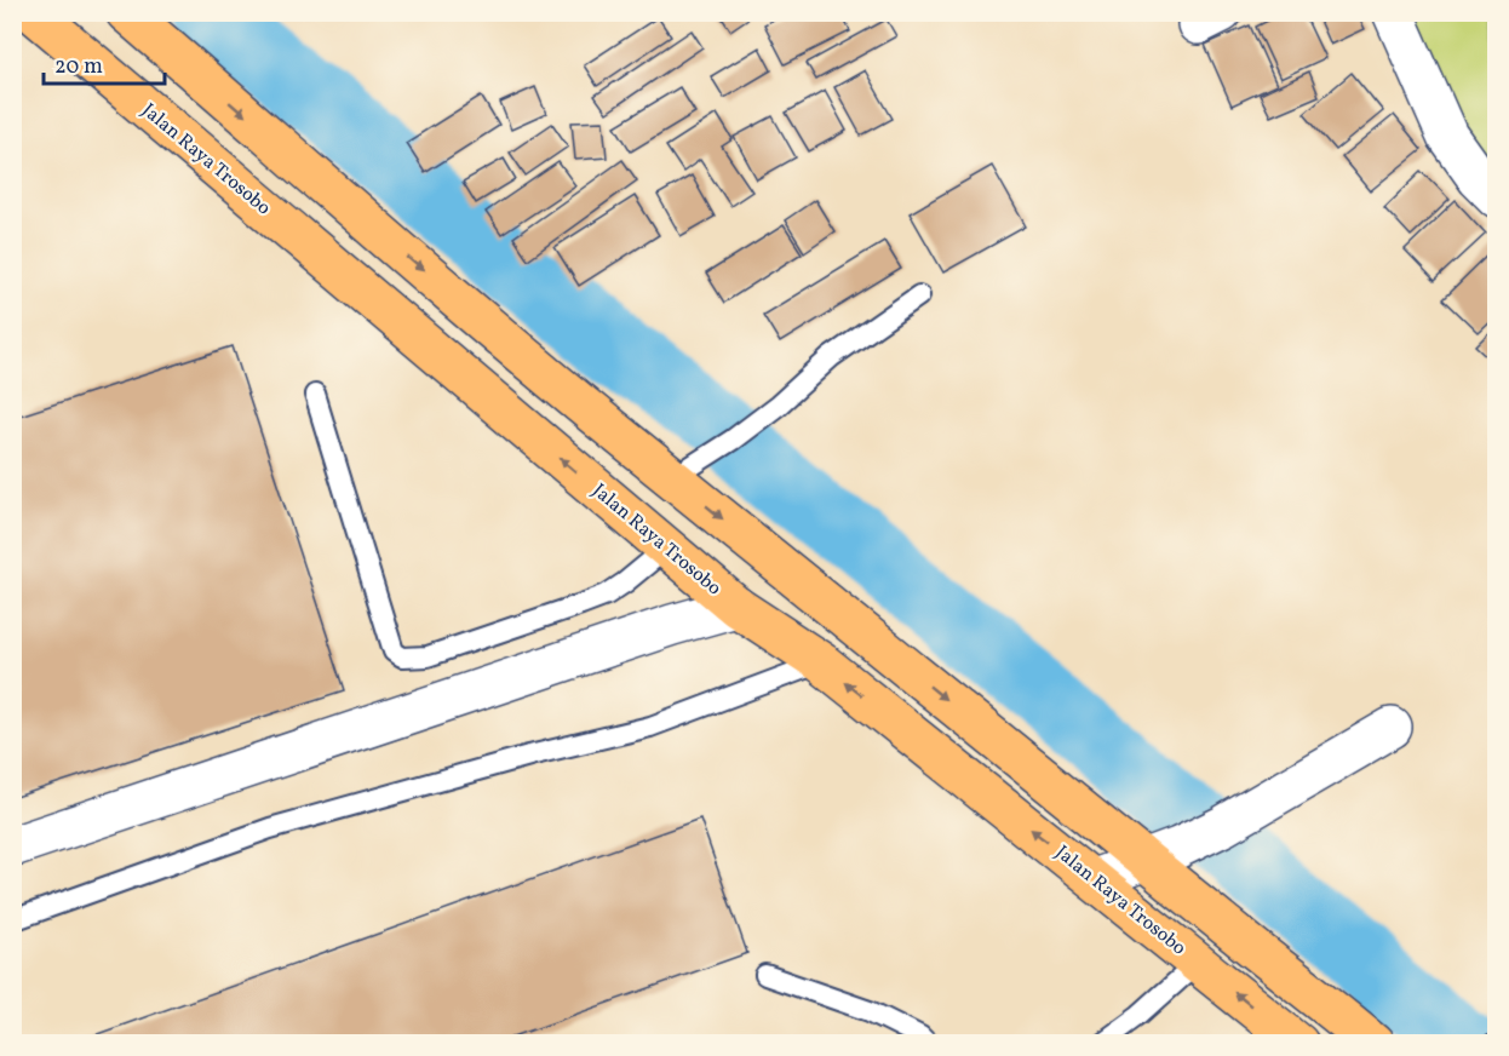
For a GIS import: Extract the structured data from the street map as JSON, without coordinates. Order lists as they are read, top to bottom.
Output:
{
  "streets": {
    "highway": ["Jalan Raya Trosobo"]
  },
  "scale_bar": "20 m"
}
